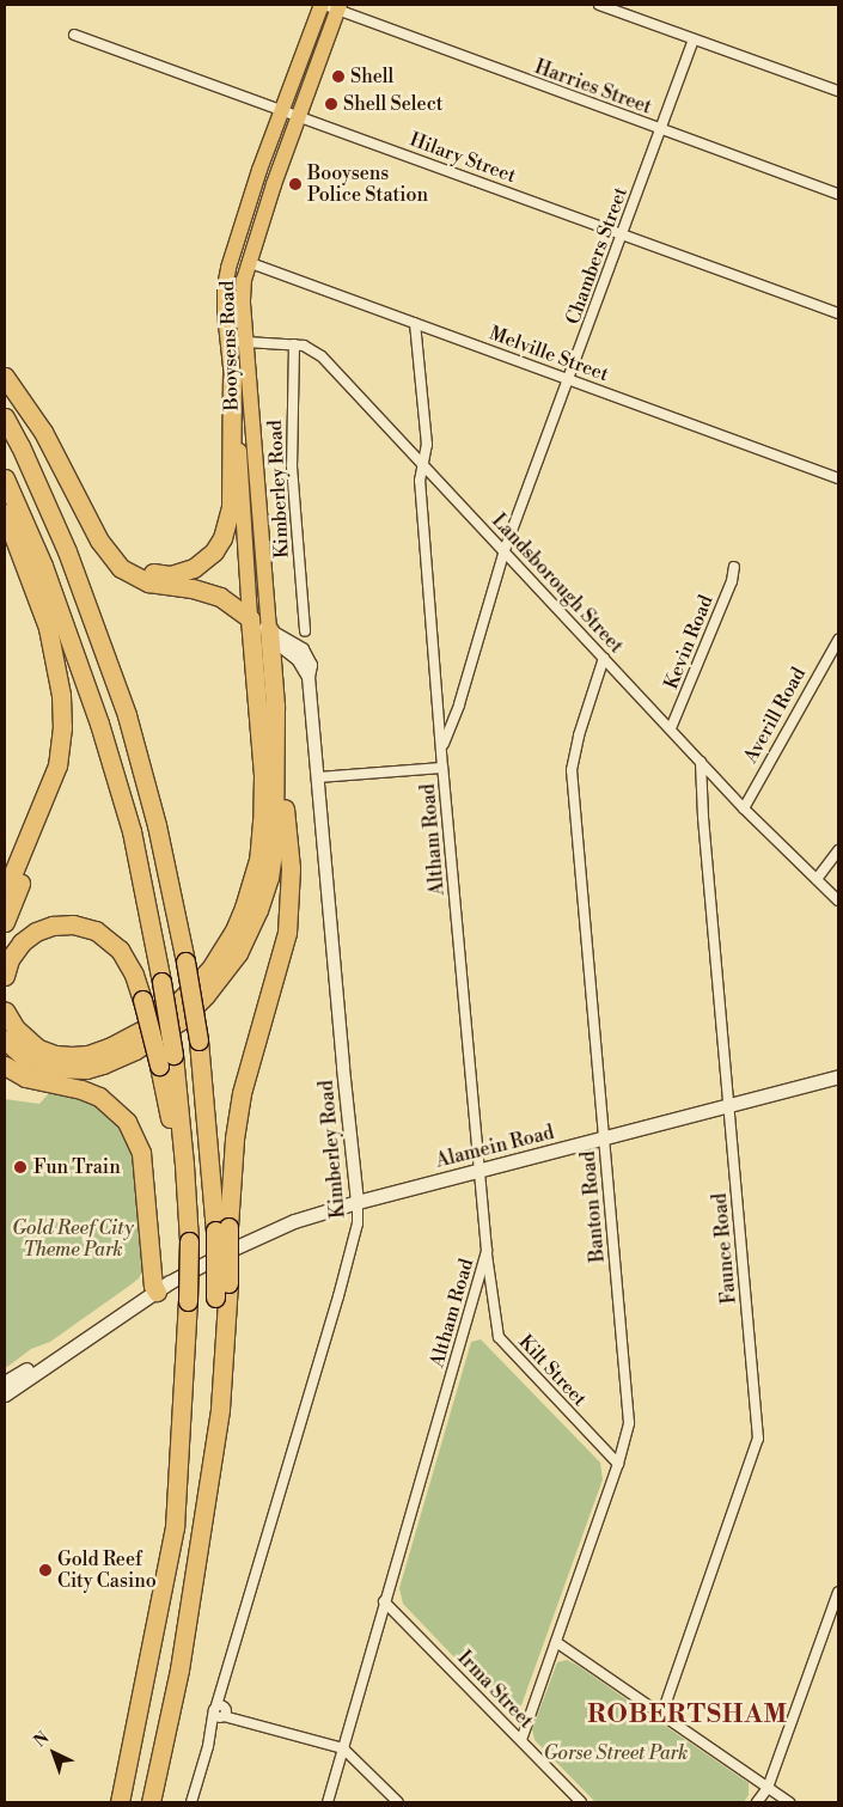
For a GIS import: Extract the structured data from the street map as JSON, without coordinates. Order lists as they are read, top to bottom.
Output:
{
  "streets": {
    "main road": ["Booysens Road", "Alamein Road"],
    "street": [
      "Harries Street",
      "Hilary Street",
      "Chambers Street",
      "Melville Street",
      "Kimberley Road",
      "Landsborough Street",
      "Kevin Road",
      "Averill Road",
      "Altham Road",
      "Banton Road",
      "Faunce Road",
      "Kilt Street",
      "Irma Street"
    ]
  },
  "crossings": [
    ["Harries Street", "Chambers Street"],
    ["Harries Street", "Booysens Road"],
    ["Hilary Street", "Chambers Street"],
    ["Hilary Street", "Booysens Road"],
    ["Chambers Street", "Melville Street"],
    ["Chambers Street", "Landsborough Street"],
    ["Chambers Street", "Altham Road"],
    ["Booysens Road", "Melville Street"],
    ["Booysens Road", "Kimberley Road"],
    ["Booysens Road", "Landsborough Street"],
    ["Melville Street", "Altham Road"],
    ["Kimberley Road", "Landsborough Street"],
    ["Kimberley Road", "Alamein Road"],
    ["Landsborough Street", "Kevin Road"],
    ["Landsborough Street", "Averill Road"],
    ["Landsborough Street", "Altham Road"],
    ["Landsborough Street", "Banton Road"],
    ["Landsborough Street", "Faunce Road"],
    ["Altham Road", "Alamein Road"],
    ["Altham Road", "Kilt Street"],
    ["Altham Road", "Irma Street"],
    ["Alamein Road", "Banton Road"],
    ["Alamein Road", "Faunce Road"],
    ["Banton Road", "Kilt Street"],
    ["Banton Road", "Irma Street"]
  ],
  "districts": ["ROBERTSHAM"],
  "parks": ["Gold Reef City Theme Park", "Gorse Street Park"],
  "places": [
    "Shell",
    "Shell Select",
    "Booysens Police Station",
    "Fun Train",
    "Gold Reef City Casino"
  ],
  "north": "top left"
}
